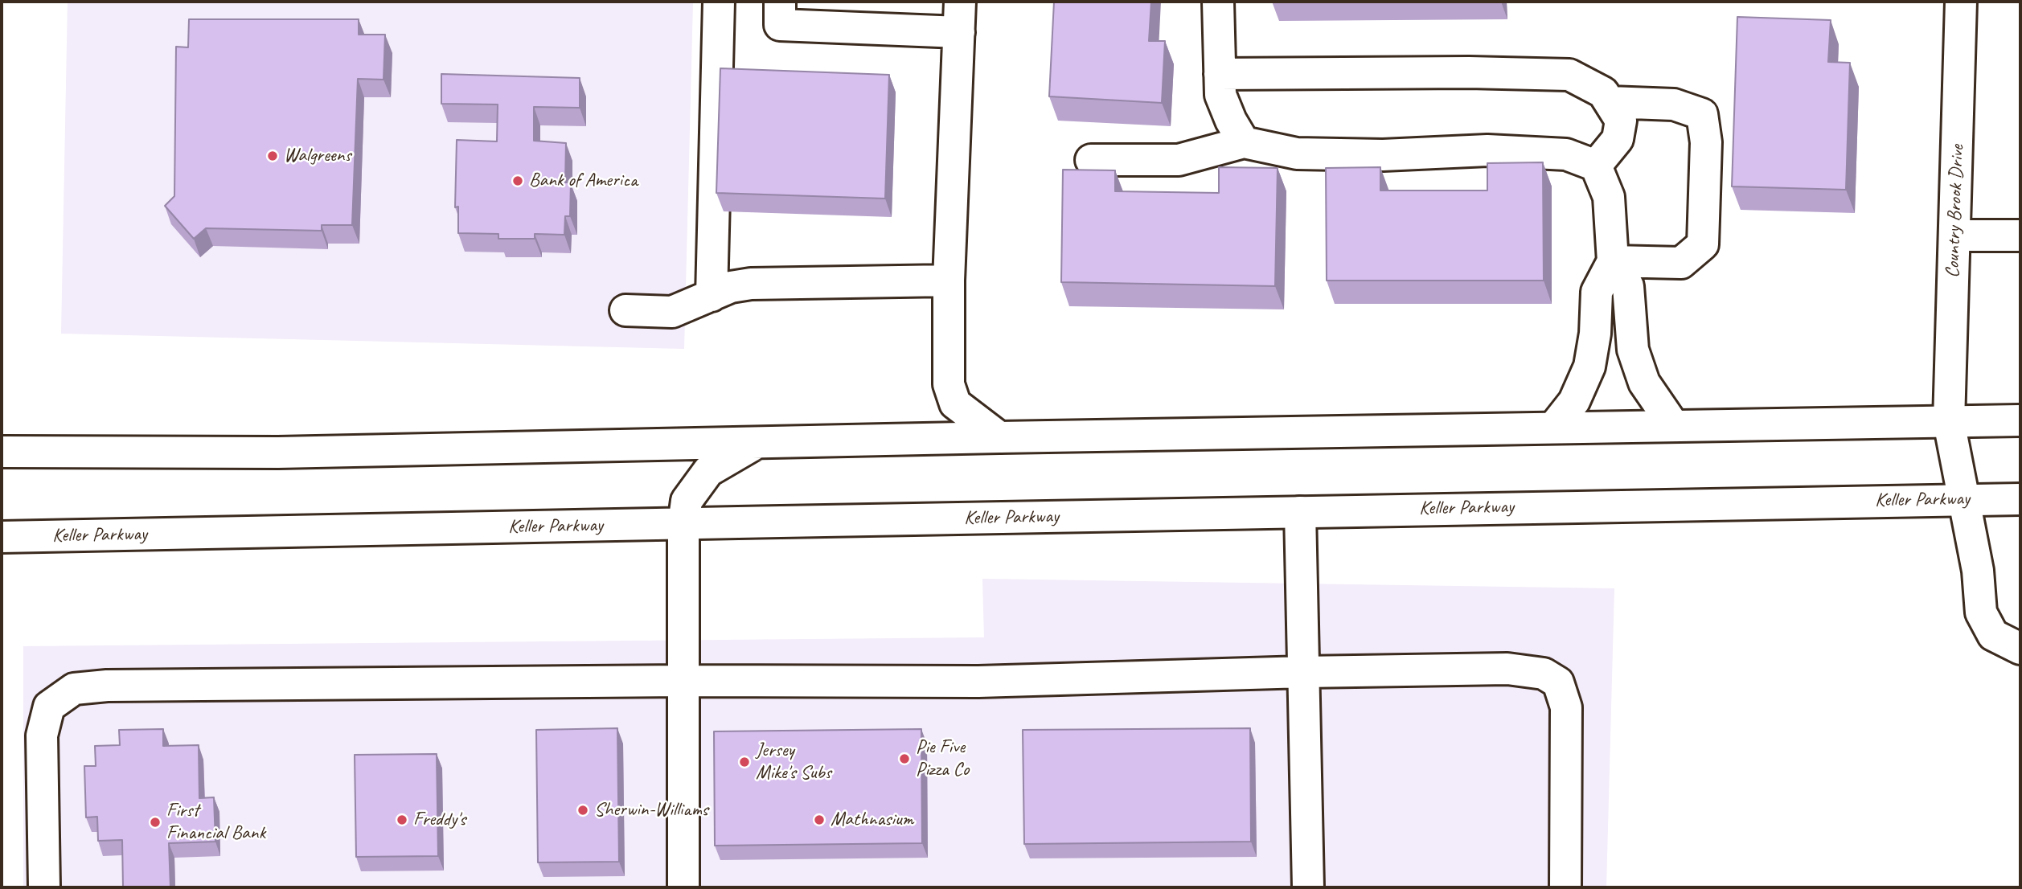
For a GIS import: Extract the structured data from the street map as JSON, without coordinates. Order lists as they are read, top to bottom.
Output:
{
  "streets": {
    "main road": ["Country Brook Drive", "Keller Parkway"]
  },
  "crossings": [
    ["Country Brook Drive", "Keller Parkway"]
  ],
  "places": [
    "Walgreens",
    "Bank of America",
    "Pie Five Pizza Co",
    "Jersey Mike's Subs",
    "Sherwin-Williams",
    "Freddy's",
    "Mathnasium",
    "First Financial Bank"
  ]
}
